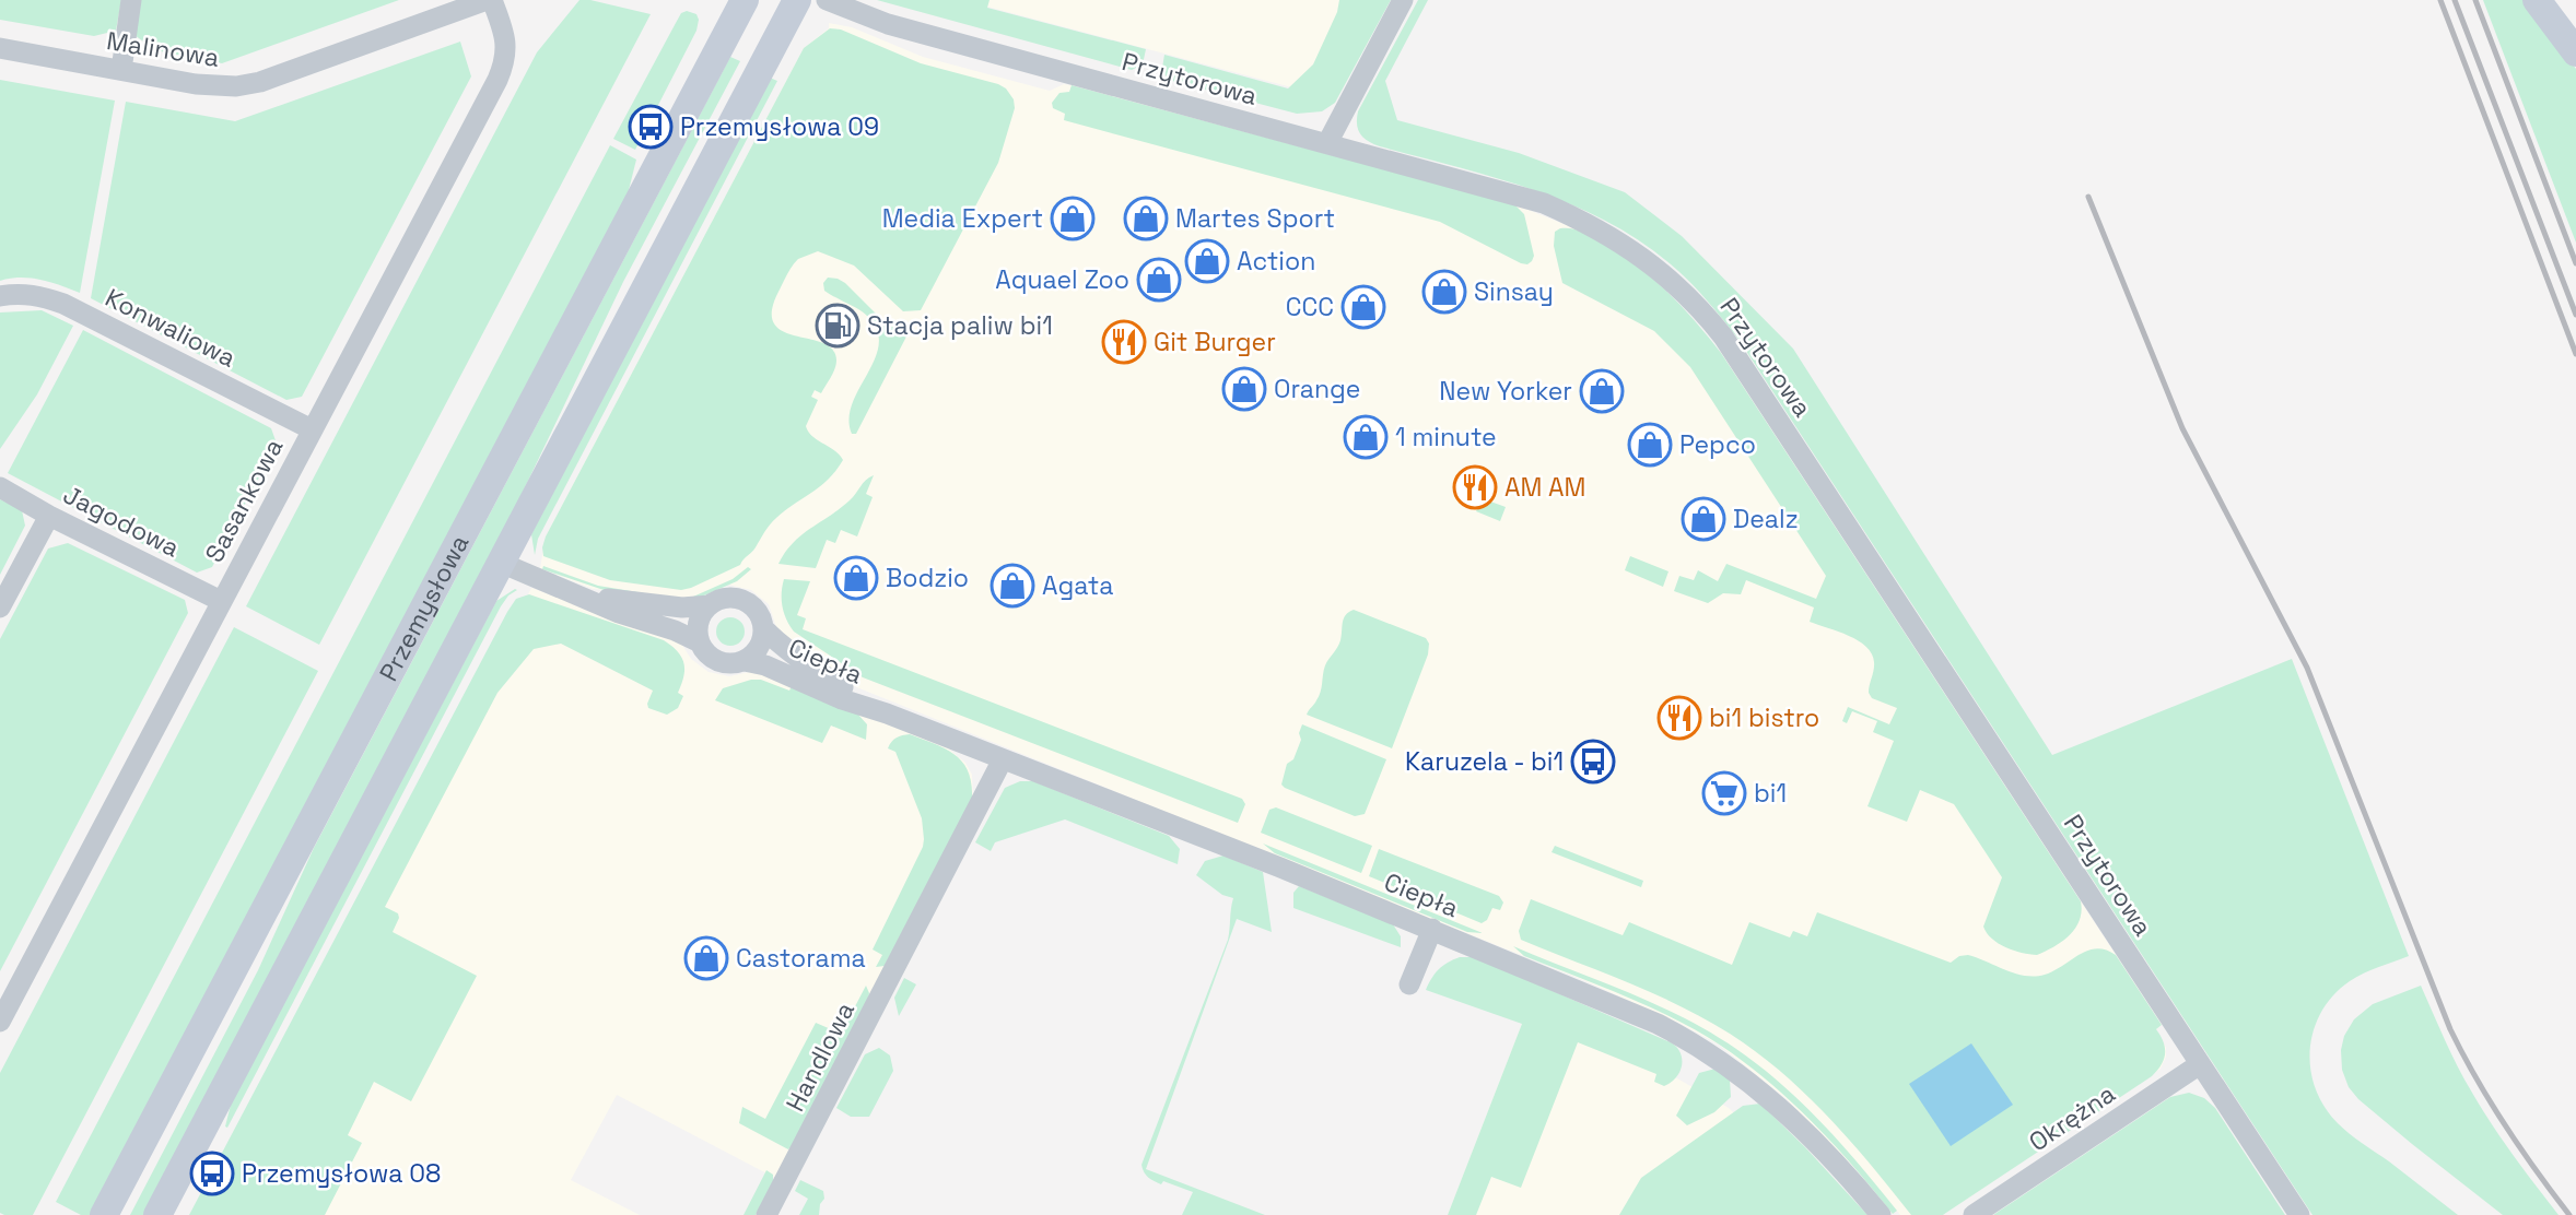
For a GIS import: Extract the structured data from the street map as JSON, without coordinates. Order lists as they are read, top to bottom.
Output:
{
  "streets": {
    "main road": ["Przemysłowa"],
    "street": [
      "Malinowa",
      "Przytorowa",
      "Konwaliowa",
      "Sasankowa",
      "Jagodowa",
      "Ciepła",
      "Handlowa",
      "Okrężna"
    ]
  },
  "crossings": [
    ["Malinowa", "Sasankowa"],
    ["Przytorowa", "Okrężna"],
    ["Konwaliowa", "Sasankowa"],
    ["Sasankowa", "Jagodowa"],
    ["Przemysłowa", "Ciepła"],
    ["Ciepła", "Handlowa"]
  ],
  "places": {
    "bus stop": ["Przemysłowa 09", "Karuzela - bi1", "Przemysłowa 08"],
    "shop": [
      "Media Expert",
      "Martes Sport",
      "Action",
      "Aquael Zoo",
      "Sinsay",
      "CCC",
      "Orange",
      "New Yorker",
      "1 minute",
      "Pepco",
      "Dealz",
      "Bodzio",
      "Agata",
      "Castorama"
    ],
    "fuel station": ["Stacja paliw bi1"],
    "restaurant": ["Git Burger", "AM AM", "bi1 bistro"],
    "supermarket": ["bi1"]
  }
}
